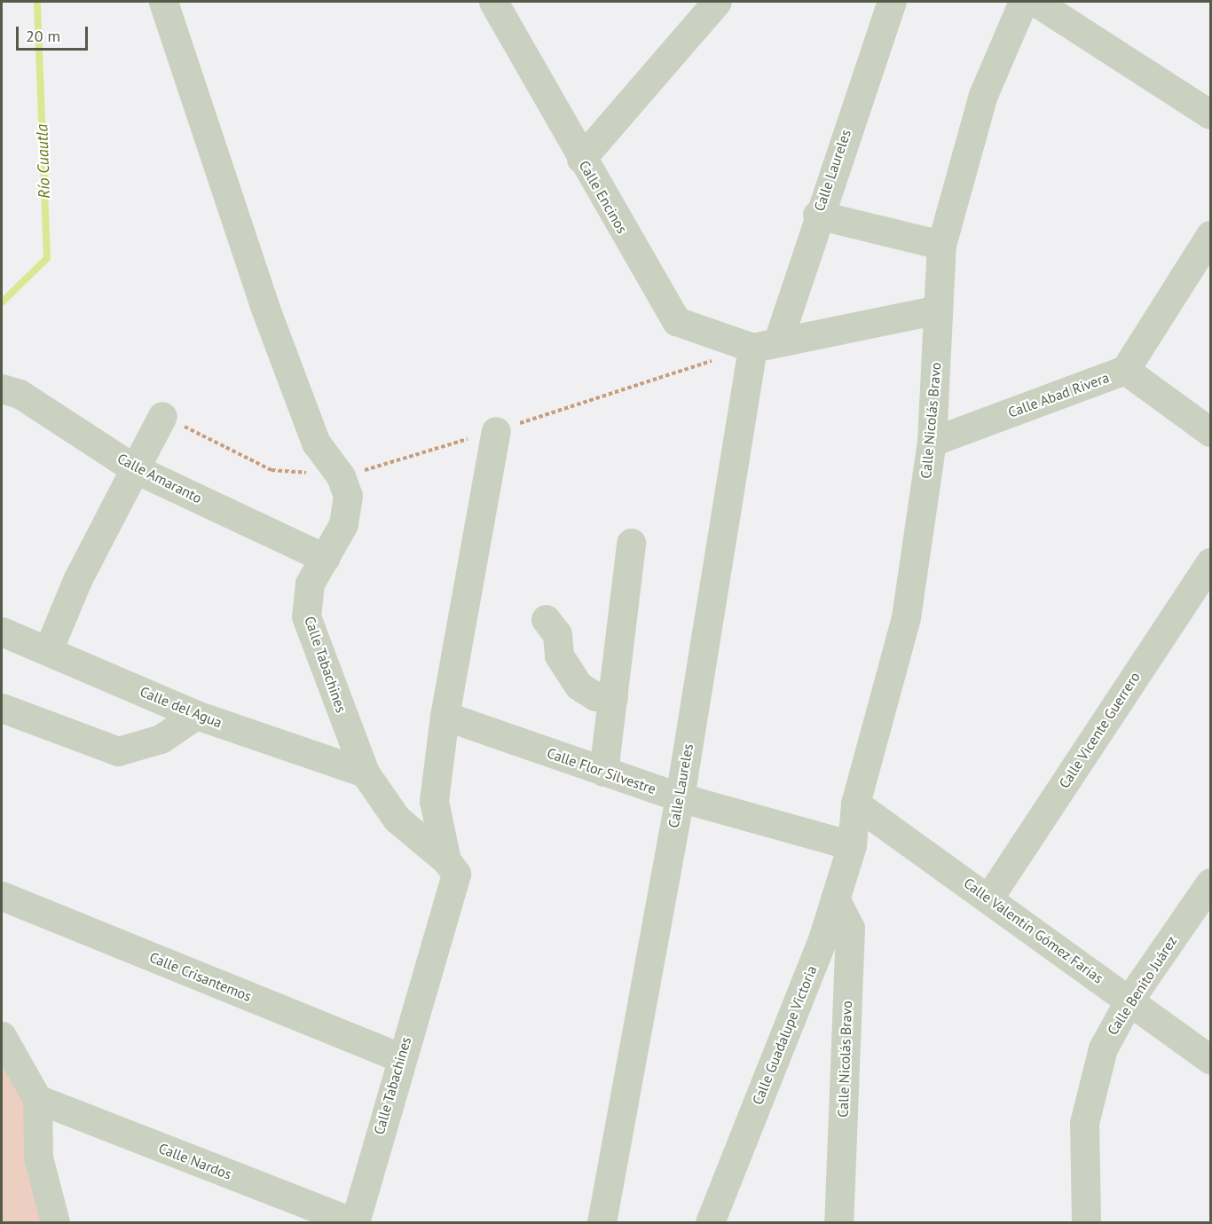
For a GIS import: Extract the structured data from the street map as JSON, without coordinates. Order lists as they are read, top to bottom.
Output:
{
  "streets": {
    "street": [
      "Calle Laureles",
      "Calle Encinos",
      "Calle Abad Rivera",
      "Calle Nicolás Bravo",
      "Calle Amaranto",
      "Calle Tabachines",
      "Calle del Agua",
      "Calle Vicente Guerrero",
      "Calle Flor Silvestre",
      "Calle Valentín Gómez Farías",
      "Calle Crisantemos",
      "Calle Benito Juárez",
      "Calle Guadalupe Victoria",
      "Calle Nardos"
    ]
  },
  "crossings": [
    ["Calle Laureles", "Calle Encinos"],
    ["Calle Laureles", "Calle Flor Silvestre"],
    ["Calle Abad Rivera", "Calle Nicolás Bravo"],
    ["Calle Nicolás Bravo", "Calle Flor Silvestre"],
    ["Calle Nicolás Bravo", "Calle Valentín Gómez Farías"],
    ["Calle Nicolás Bravo", "Calle Guadalupe Victoria"],
    ["Calle Amaranto", "Calle Tabachines"],
    ["Calle Tabachines", "Calle del Agua"],
    ["Calle Tabachines", "Calle Flor Silvestre"],
    ["Calle Tabachines", "Calle Crisantemos"],
    ["Calle Tabachines", "Calle Nardos"],
    ["Calle Vicente Guerrero", "Calle Valentín Gómez Farías"],
    ["Calle Flor Silvestre", "Calle Guadalupe Victoria"],
    ["Calle Valentín Gómez Farías", "Calle Benito Juárez"]
  ],
  "water": ["Río Cuautla"],
  "scale_bar": "20 m"
}
